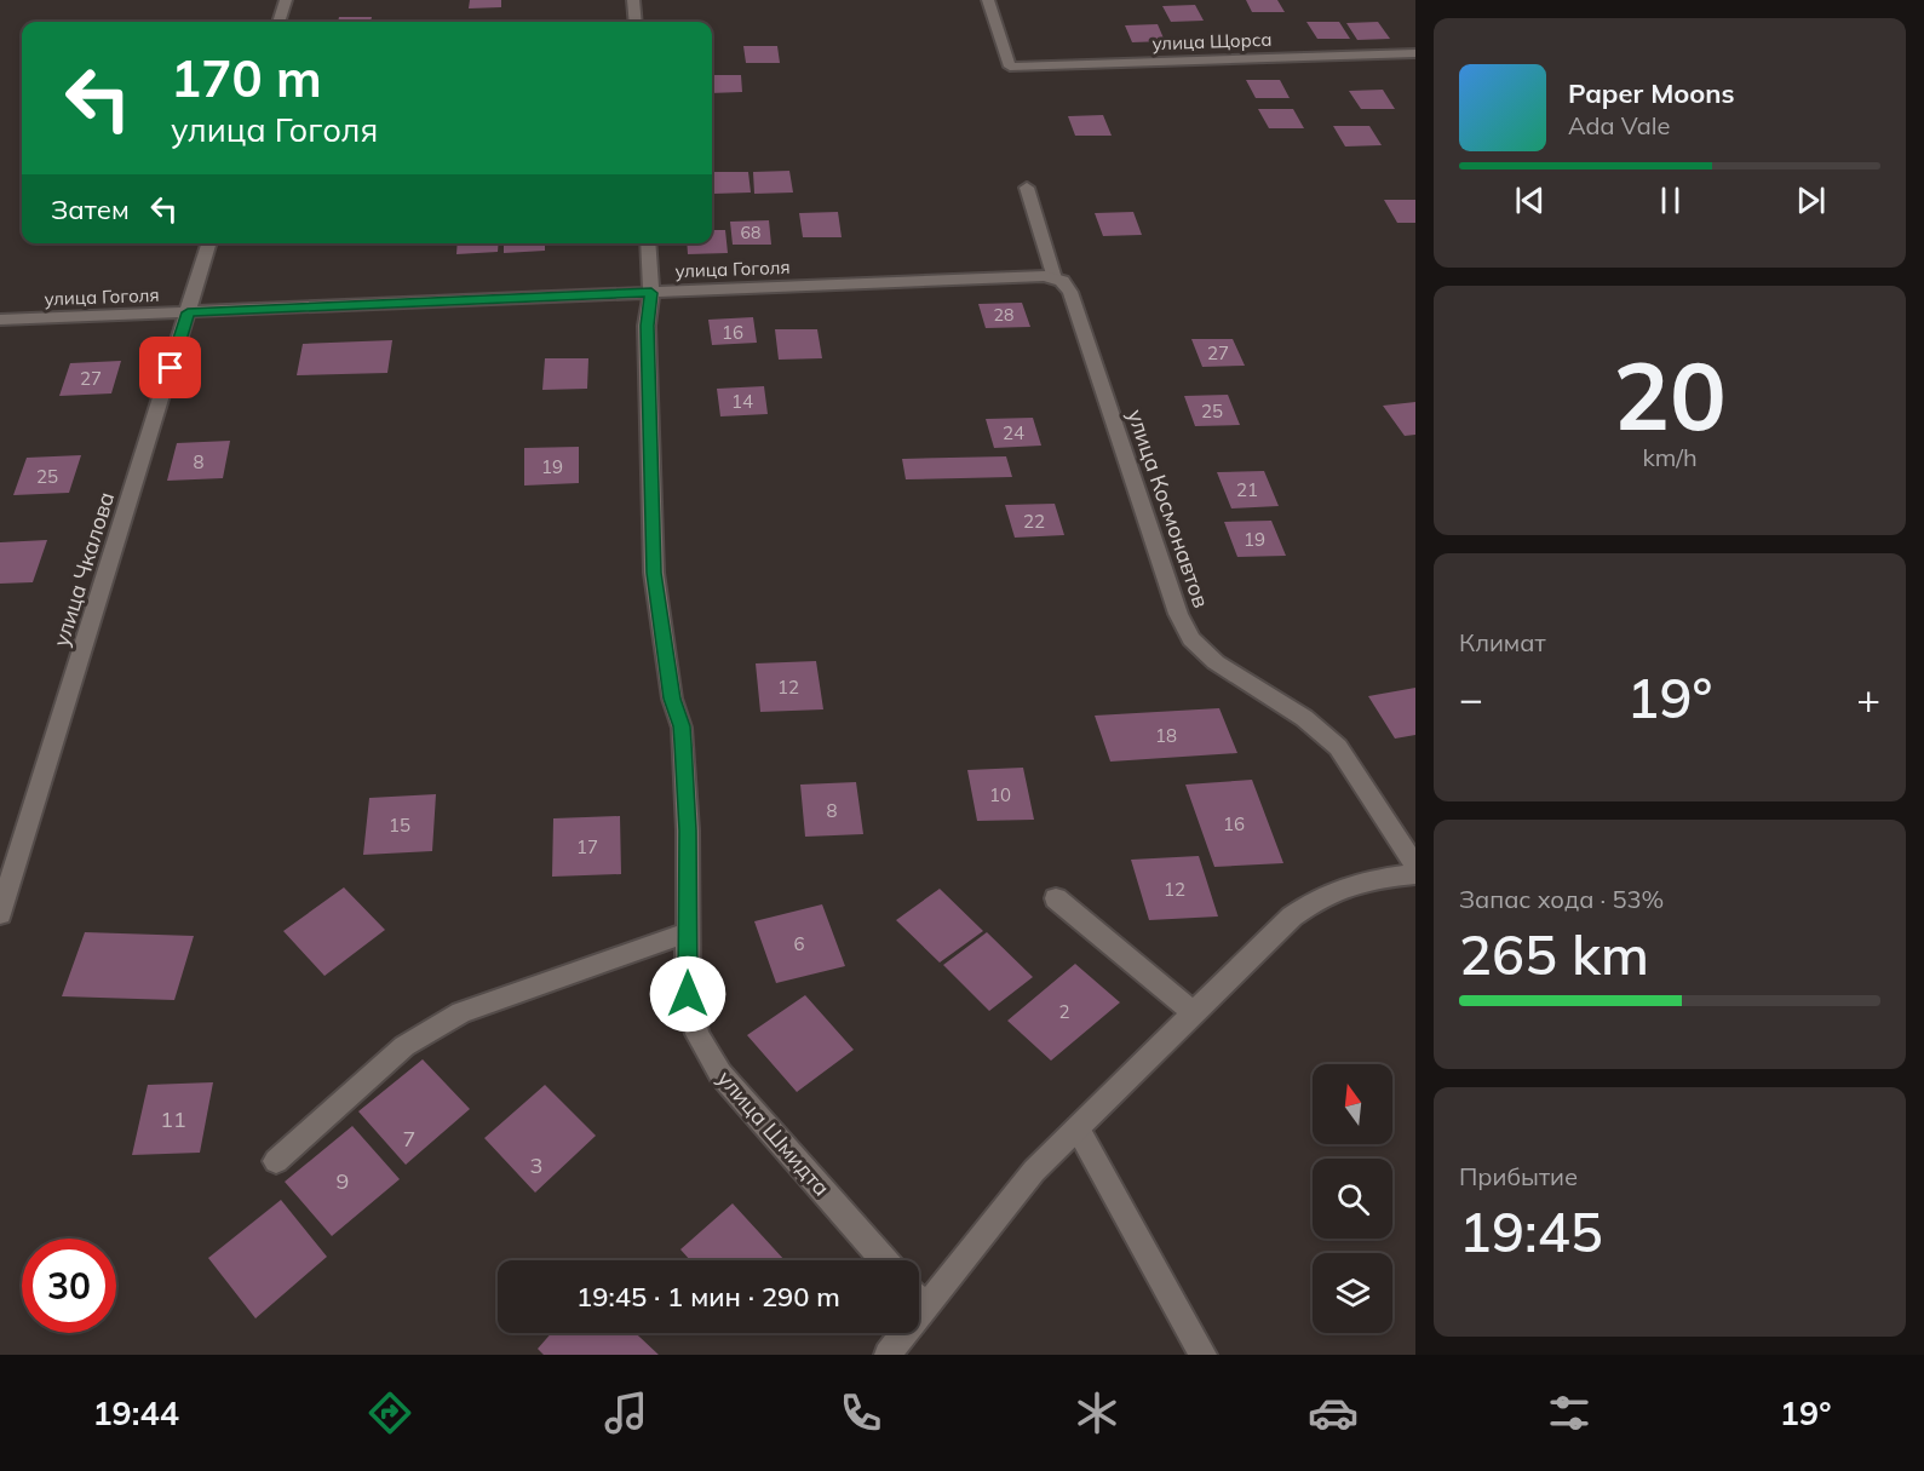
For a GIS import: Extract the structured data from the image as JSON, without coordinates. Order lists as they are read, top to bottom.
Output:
{
  "streets": {
    "street": [
      "улица Щорса",
      "улица Гоголя",
      "улица Космонавтов",
      "улица Чкалова",
      "улица Шмидта"
    ]
  },
  "crossings": [
    ["улица Гоголя", "улица Космонавтов"],
    ["улица Гоголя", "улица Чкалова"],
    ["улица Гоголя", "улица Шмидта"]
  ],
  "house_numbers": [
    "68",
    "28",
    "16",
    "27",
    "27",
    "14",
    "25",
    "24",
    "8",
    "19",
    "25",
    "21",
    "22",
    "19",
    "12",
    "18",
    "10",
    "8",
    "16",
    "15",
    "17",
    "12",
    "6",
    "2",
    "11",
    "7",
    "3",
    "9"
  ],
  "north": "top",
  "page": {
    "turn": ["170 m", "улица Гоголя"],
    "song": ["Paper Moons", "Ada Vale"],
    "then": "Затем",
    "tile": [
      ["20", "km/h"],
      "Климат",
      ["Запас хода · 53%", "265 km"],
      ["Прибытие", "19:45"]
    ],
    "heat": ["−", "19°", "+"],
    "limit": "30",
    "trip": "19:45 · 1 мин · 290 m",
    "tabs": ["19:44", "19°"]
  }
}
